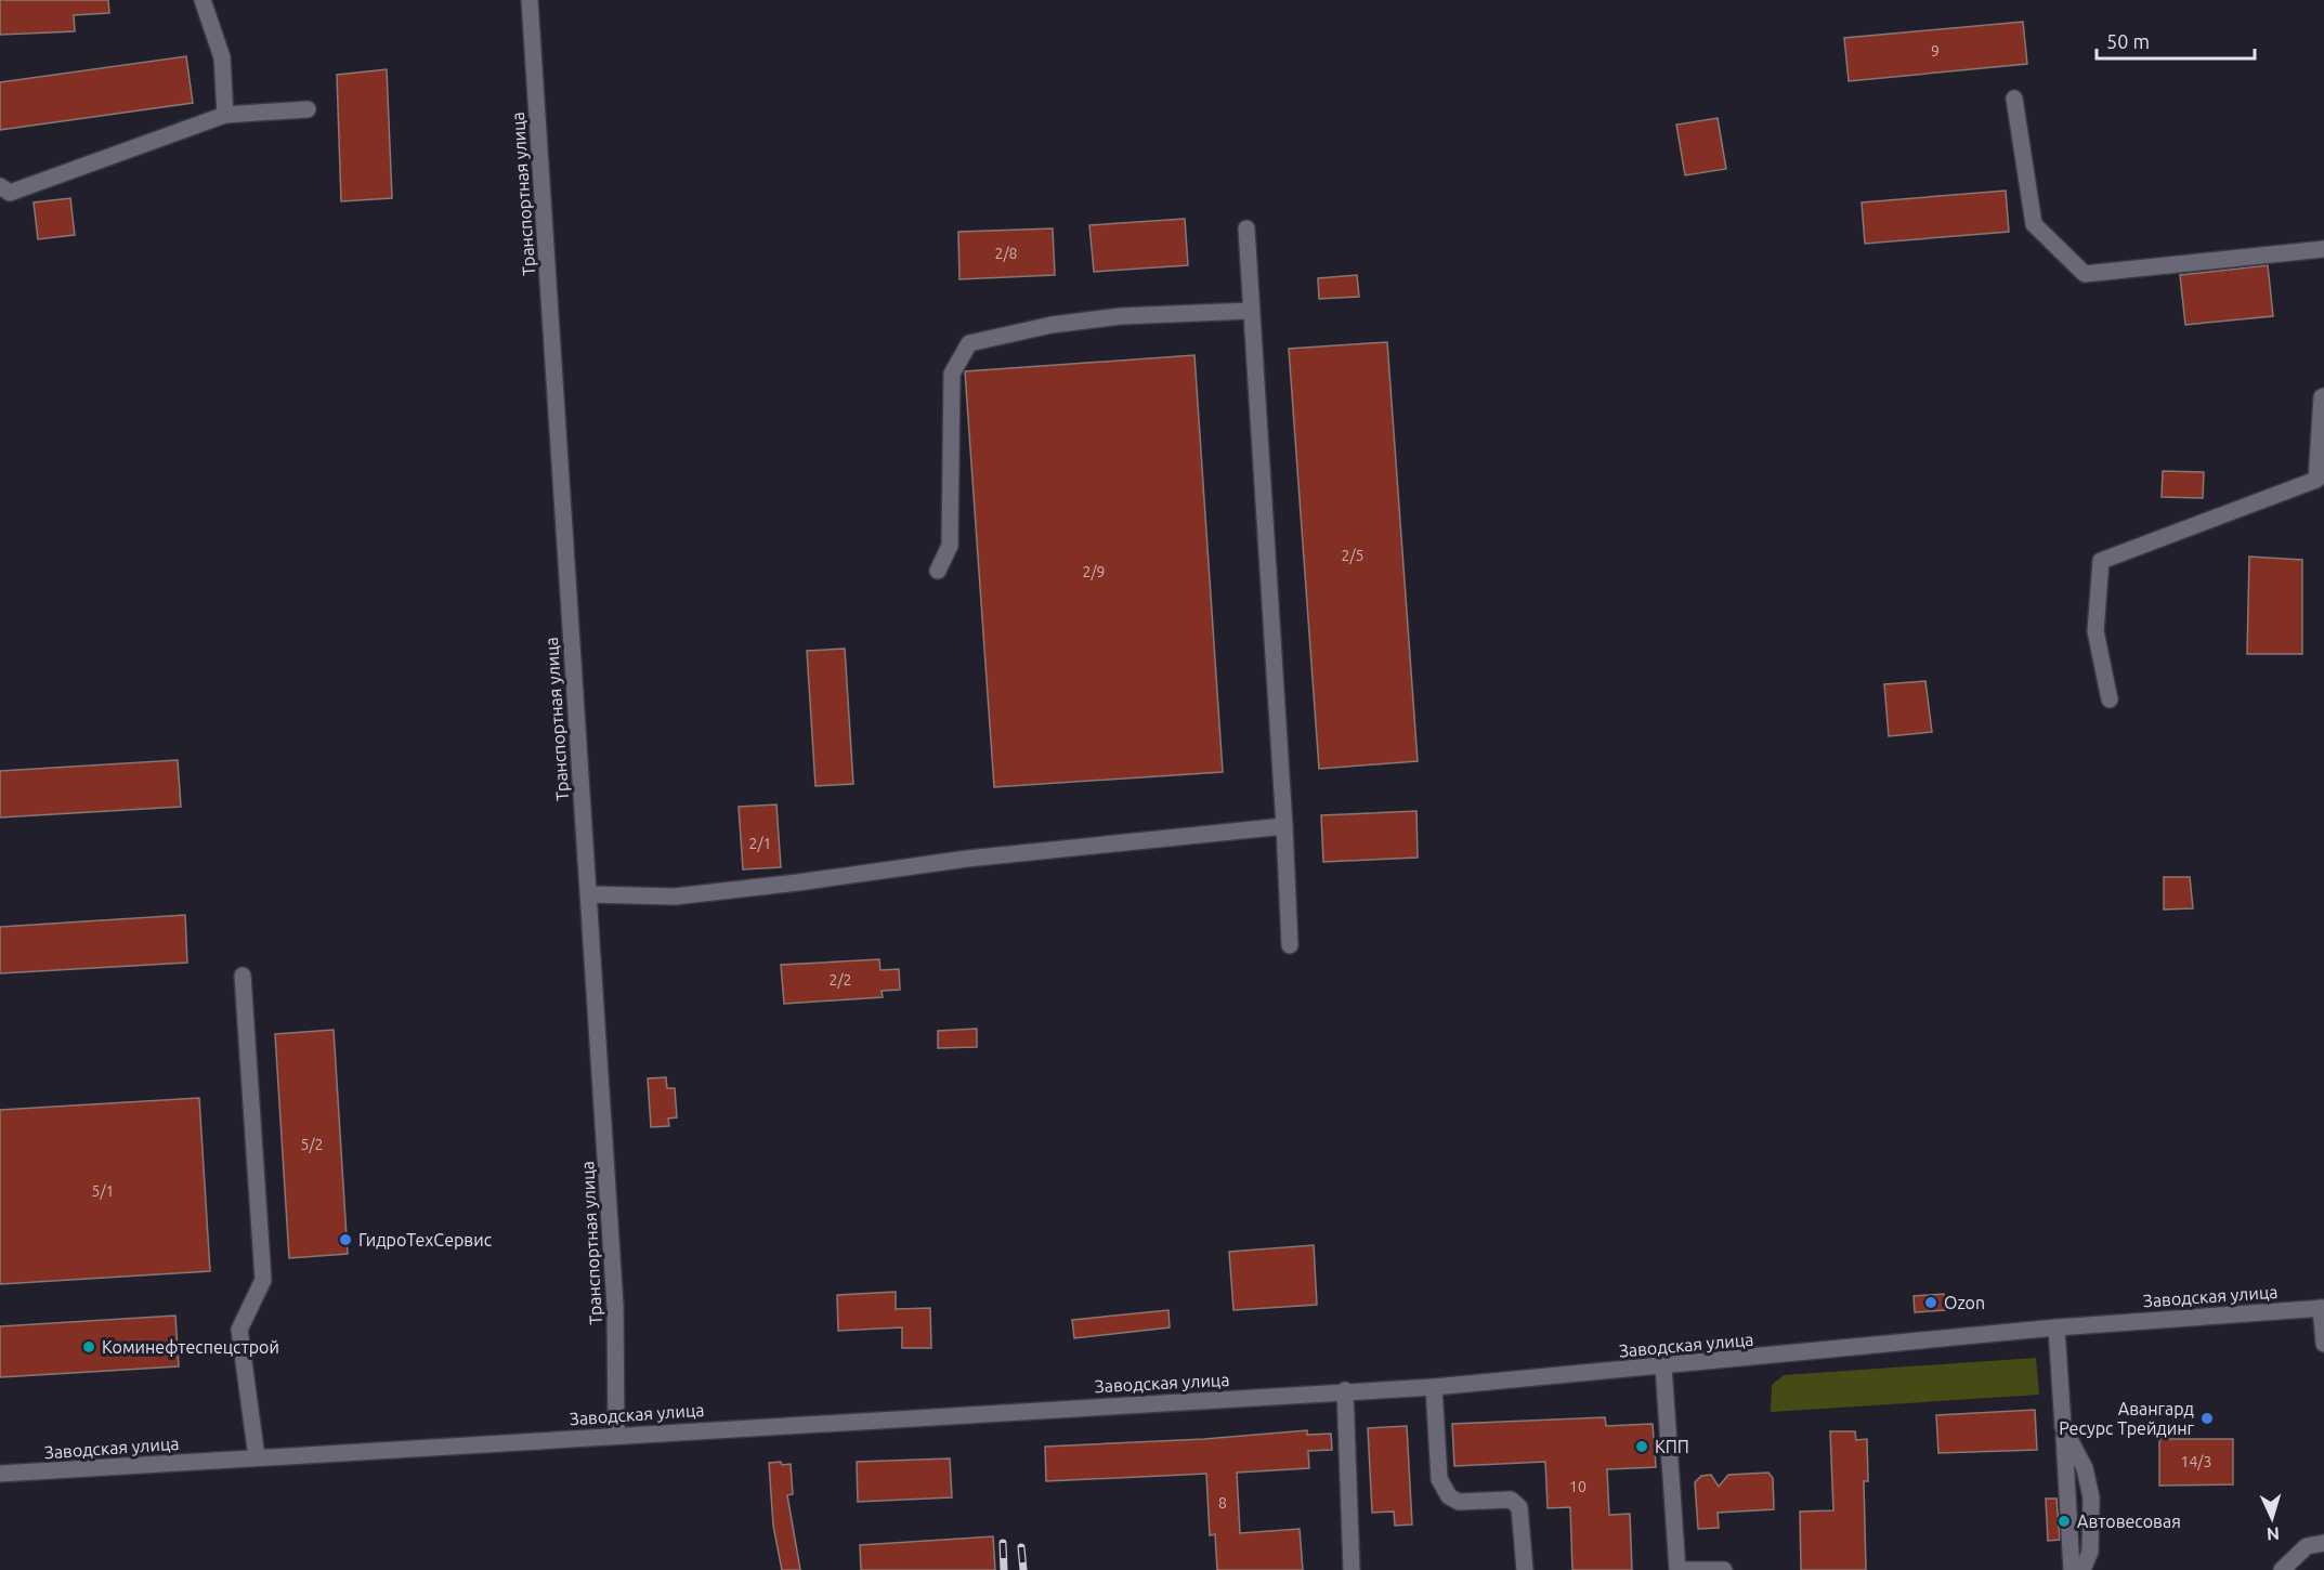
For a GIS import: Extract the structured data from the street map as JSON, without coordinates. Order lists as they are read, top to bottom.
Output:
{
  "streets": {
    "street": ["Транспортная улица", "Заводская улица"]
  },
  "crossings": [
    ["Транспортная улица", "Заводская улица"]
  ],
  "places": [
    "ГидроТехСервис",
    "Ozon",
    "Коминефтеспецстрой",
    "Авангард Ресурс Трейдинг",
    "КПП",
    "Автовесовая"
  ],
  "house_numbers": [
    "9",
    "2/8",
    "2/5",
    "2/9",
    "2/1",
    "2/2",
    "5/2",
    "5/1",
    "14/3",
    "10",
    "8"
  ],
  "scale_bar": "50 m",
  "north": "bottom"
}
